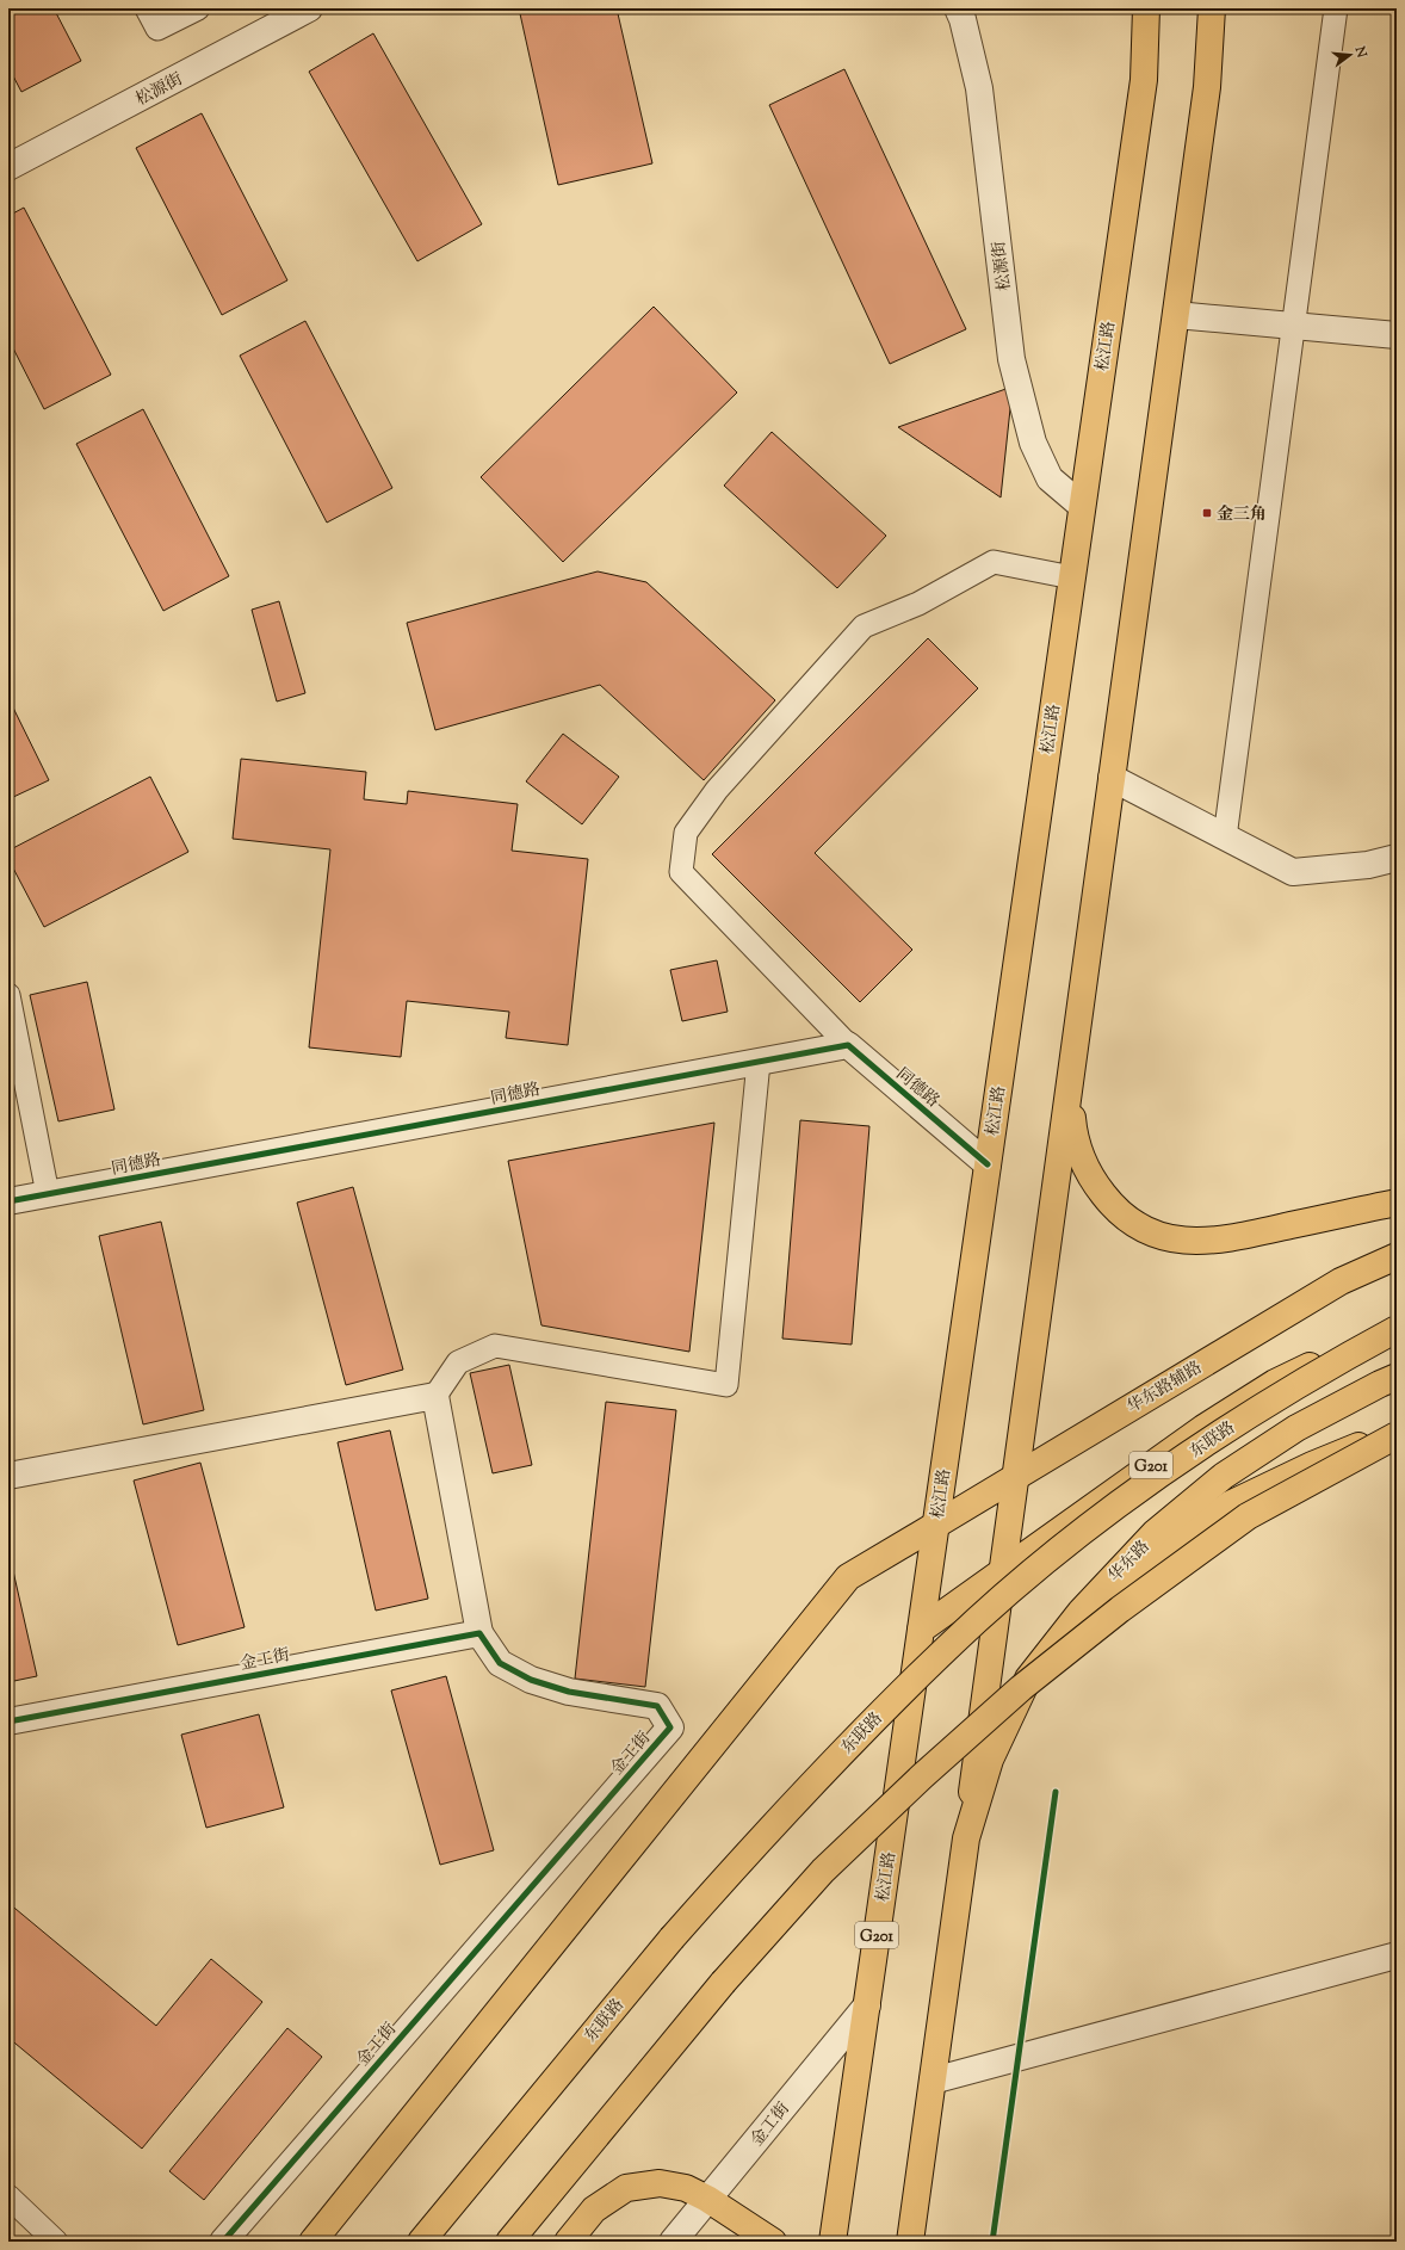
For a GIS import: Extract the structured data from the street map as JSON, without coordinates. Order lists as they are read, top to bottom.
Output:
{
  "streets": {
    "main road": [
      "松江路",
      "华东路辅路",
      "东联路",
      "G201",
      "华东路"
    ],
    "street": ["松源街", "同德路", "金工街"]
  },
  "crossings": [
    ["松源街", "松江路"],
    ["松江路", "同德路"],
    ["松江路", "华东路辅路"],
    ["松江路", "G201"],
    ["松江路", "金工街"]
  ],
  "places": {
    "transit": ["金三角"]
  },
  "north": "right"
}
